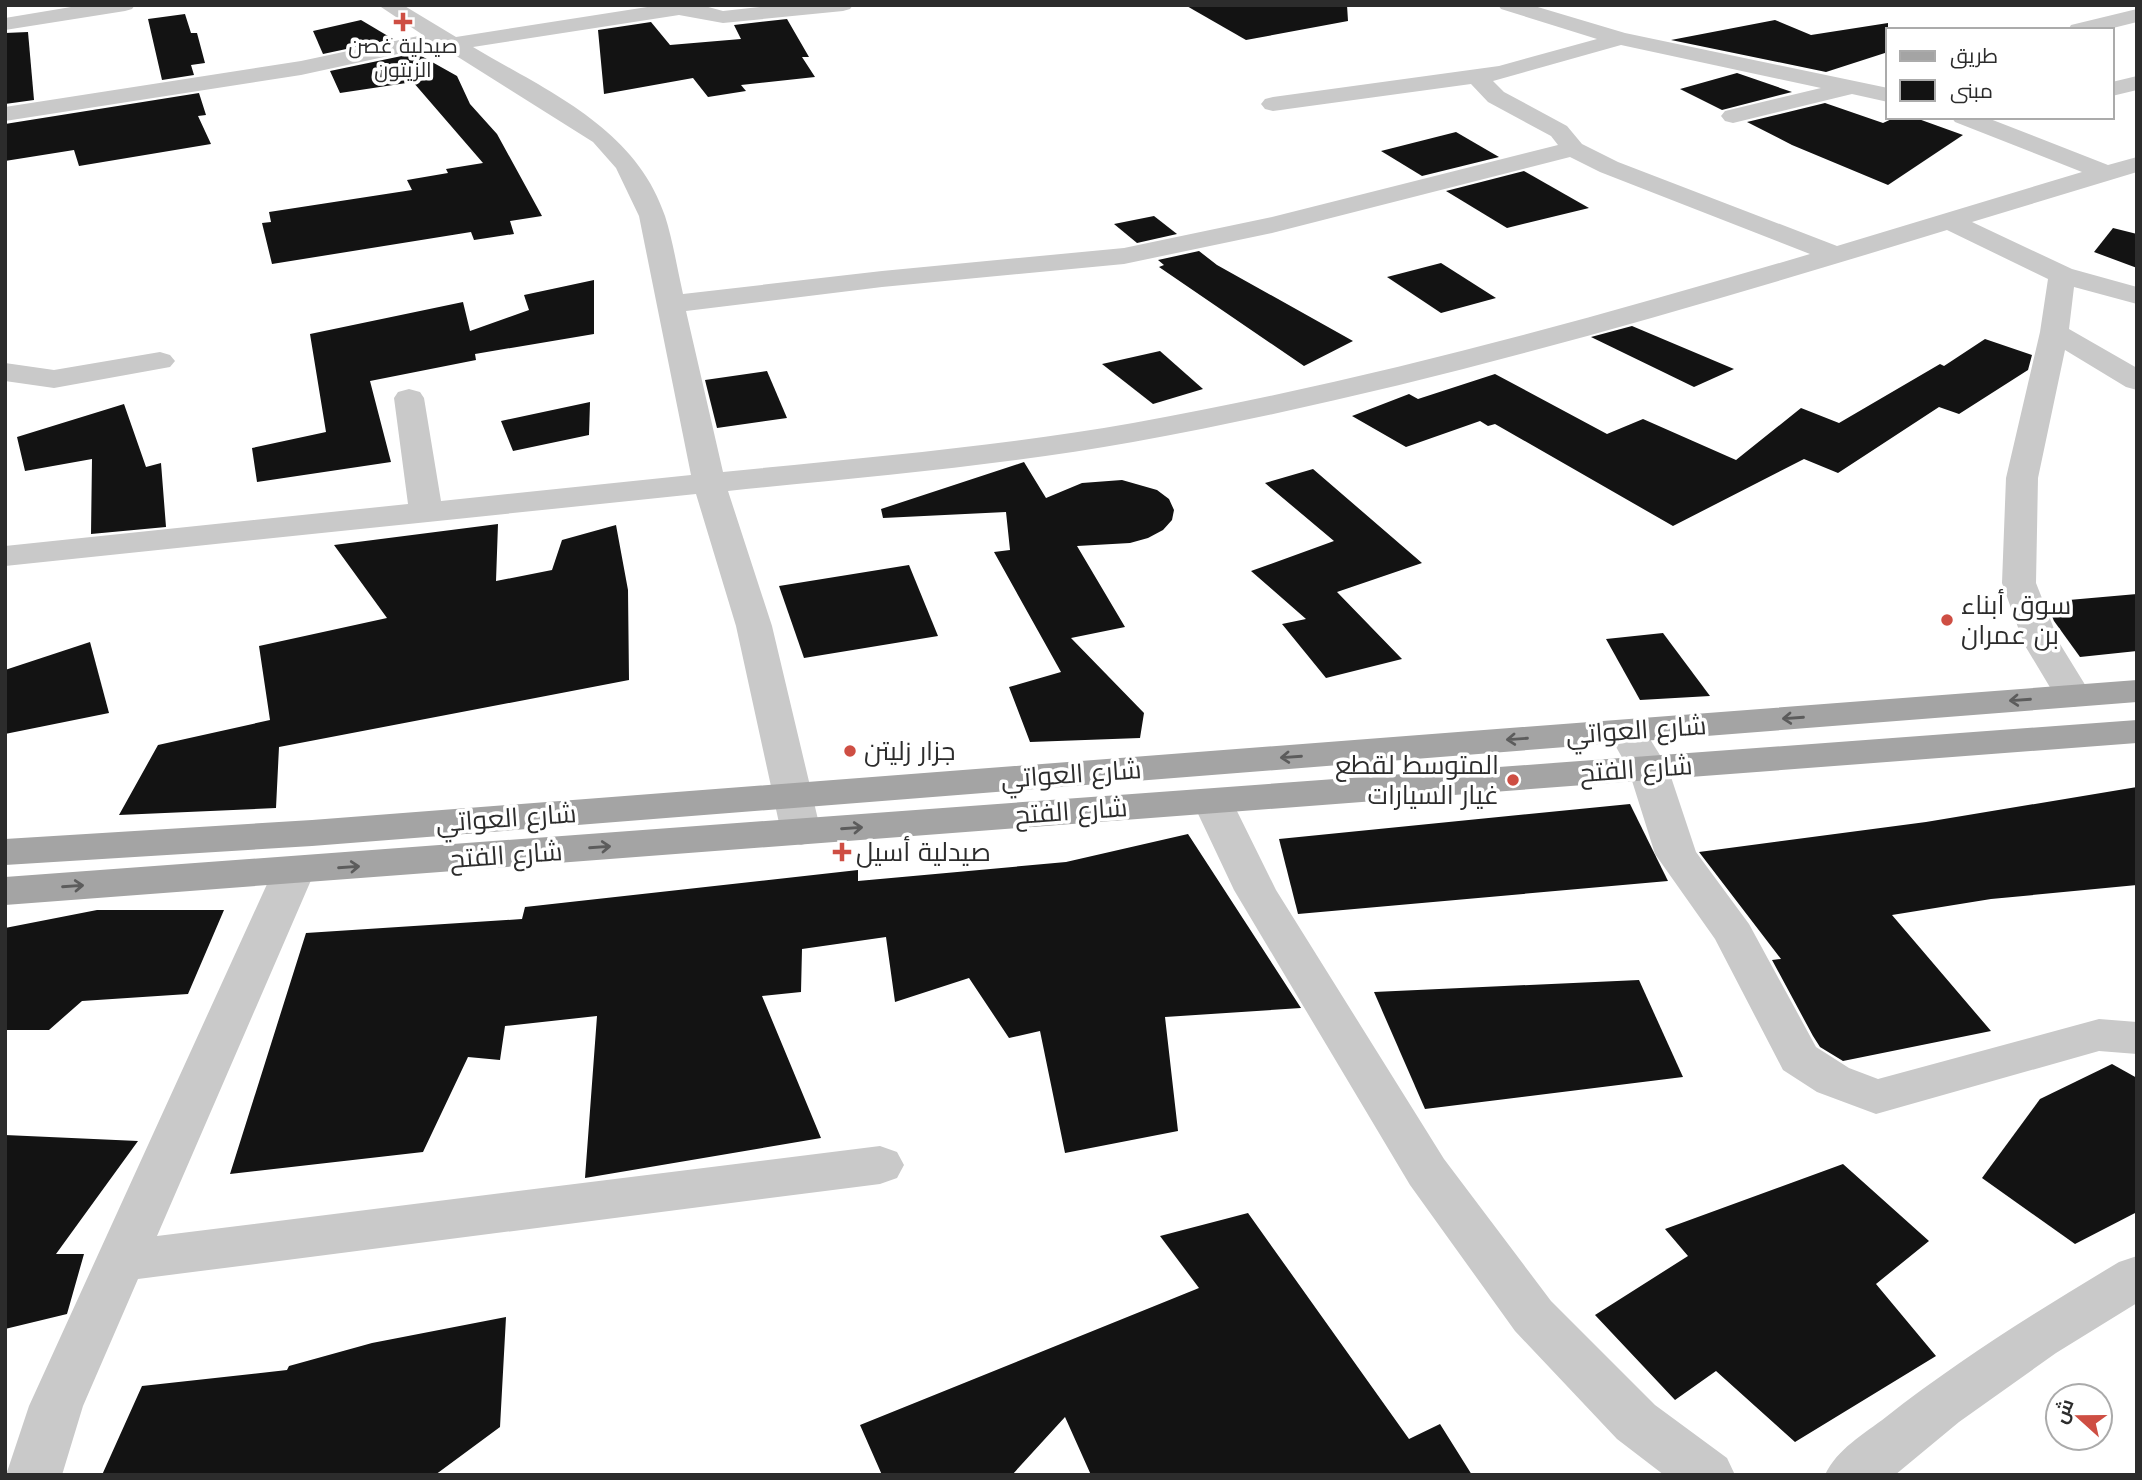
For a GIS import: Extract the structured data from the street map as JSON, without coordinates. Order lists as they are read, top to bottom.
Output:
{
  "streets": {
    "main road": ["شارع العواتي", "شارع الفتح"]
  },
  "crossings": [
    ["شارع العواتي", "شارع الفتح"]
  ],
  "one_way": ["شارع العواتي", "شارع الفتح"],
  "places": {
    "health": ["صيدلية غصن الزيتون", "صيدلية أسيل"],
    "other": ["سوق أبناء بن عمران", "جزار زليتن", "المتوسط لقطع غيار السيارات"]
  },
  "legend": ["طريق", "مبنى"],
  "north": "left"
}
